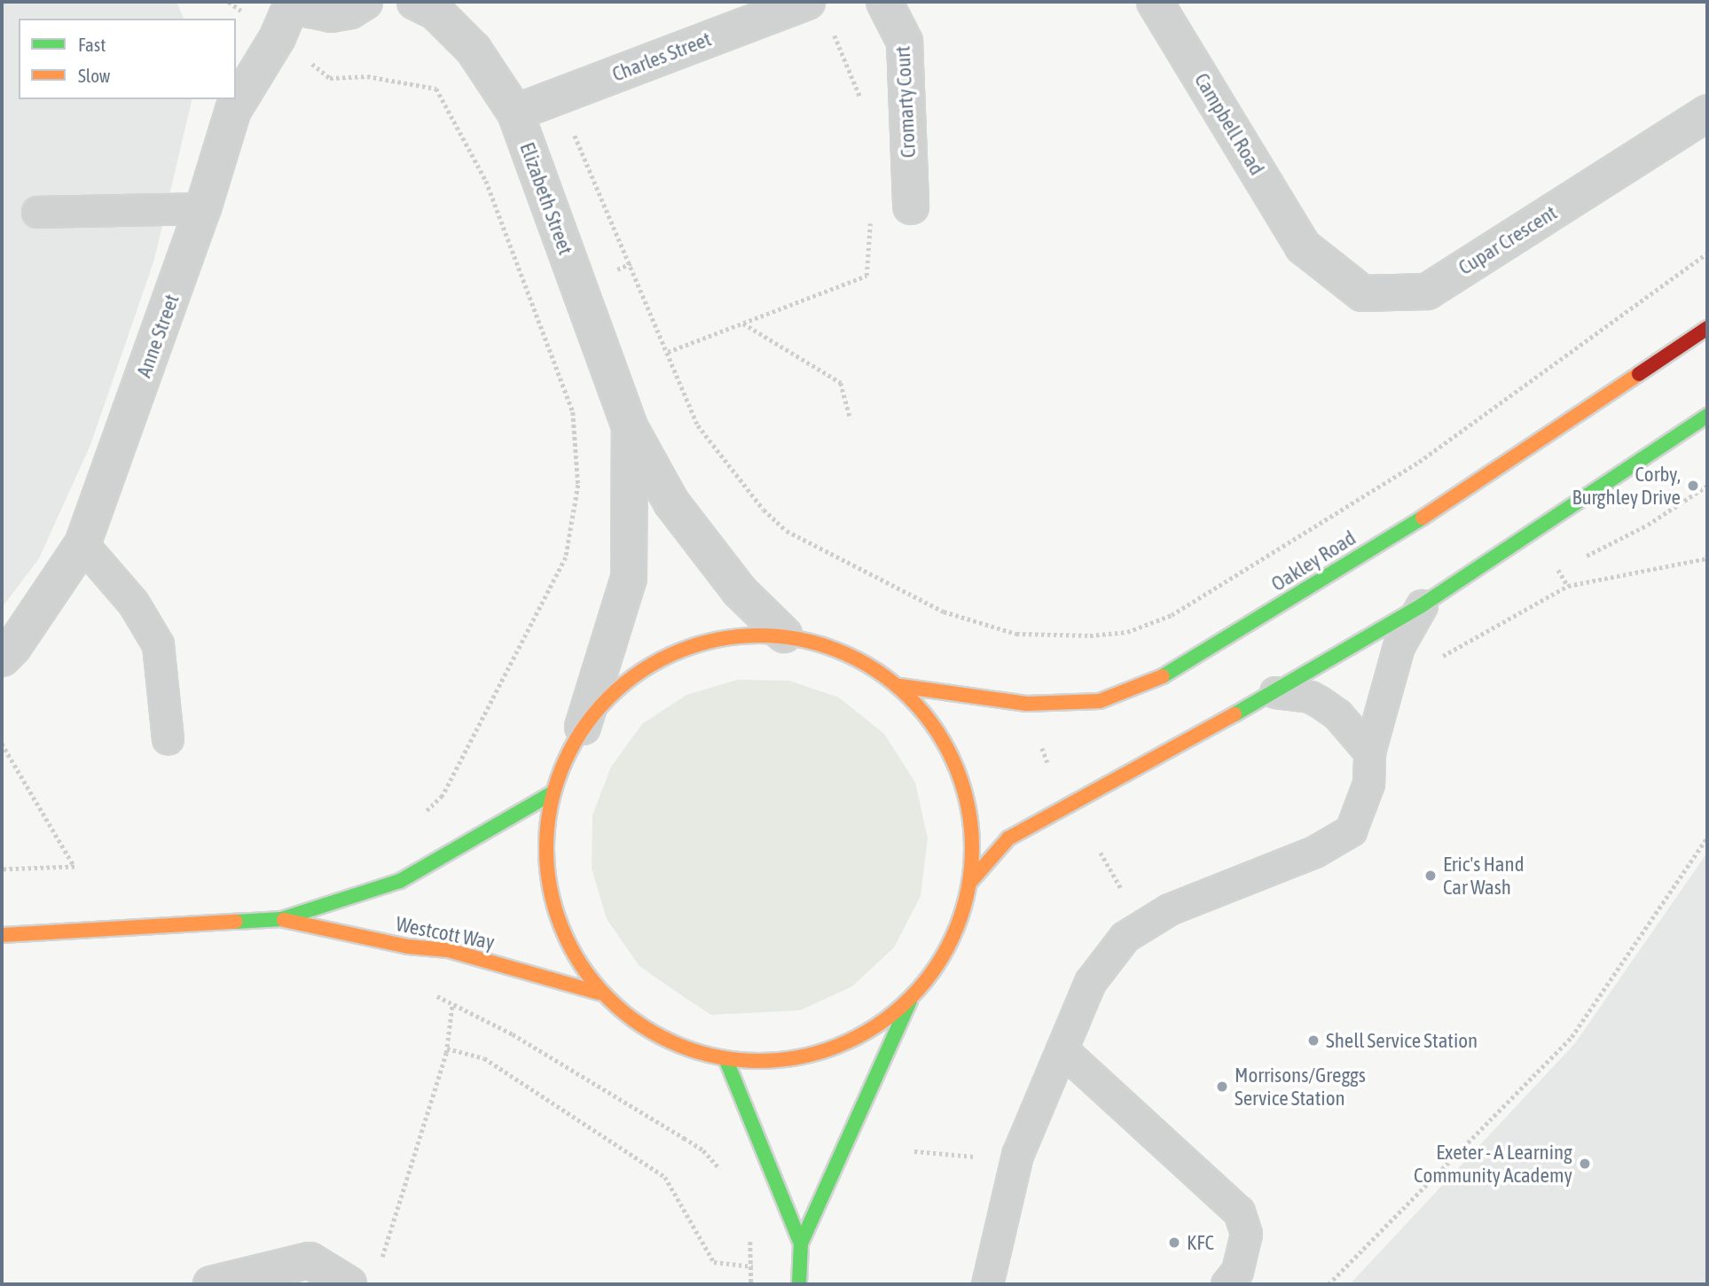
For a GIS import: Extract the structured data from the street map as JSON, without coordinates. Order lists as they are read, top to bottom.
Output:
{
  "streets": {
    "main road": ["Oakley Road", "Westcott Way"],
    "street": [
      "Charles Street",
      "Cromarty Court",
      "Campbell Road",
      "Elizabeth Street",
      "Cupar Crescent",
      "Anne Street"
    ]
  },
  "crossings": [
    ["Charles Street", "Elizabeth Street"],
    ["Campbell Road", "Cupar Crescent"]
  ],
  "places": [
    "Corby, Burghley Drive",
    "Eric's Hand Car Wash",
    "Shell Service Station",
    "Morrisons/Greggs Service Station",
    "Exeter - A Learning Community Academy",
    "KFC"
  ],
  "legend": ["Fast", "Slow"]
}
